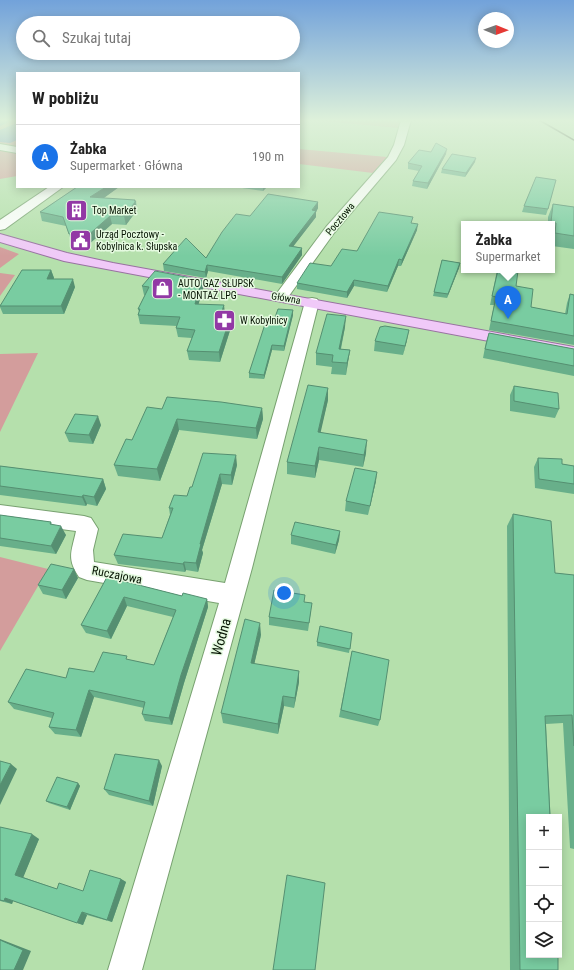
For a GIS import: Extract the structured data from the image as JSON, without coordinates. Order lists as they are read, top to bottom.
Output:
{
  "streets": {
    "main road": ["Główna"],
    "street": ["Pocztowa", "Ruczajowa", "Wodna"]
  },
  "crossings": [
    ["Pocztowa", "Główna"],
    ["Główna", "Wodna"],
    ["Ruczajowa", "Wodna"]
  ],
  "places": {
    "building": ["Top Market"],
    "public building": ["Urząd Pocztowy - Kobylnica k. Słupska"],
    "shop": ["AUTO GAZ SŁUPSK - MONTAŻ LPG"],
    "pharmacy": ["W Kobylnicy"]
  },
  "north": "right",
  "page": {
    "search": "Szukaj tutaj",
    "heading": "W pobliżu",
    "list": [
      {
        "mark": "A",
        "name": "Żabka",
        "note": "Supermarket · Główna",
        "value": "190 m"
      }
    ],
    "popup": ["Żabka", "Supermarket"],
    "pins": "A",
    "map_buttons": ["+", "−"]
  }
}
